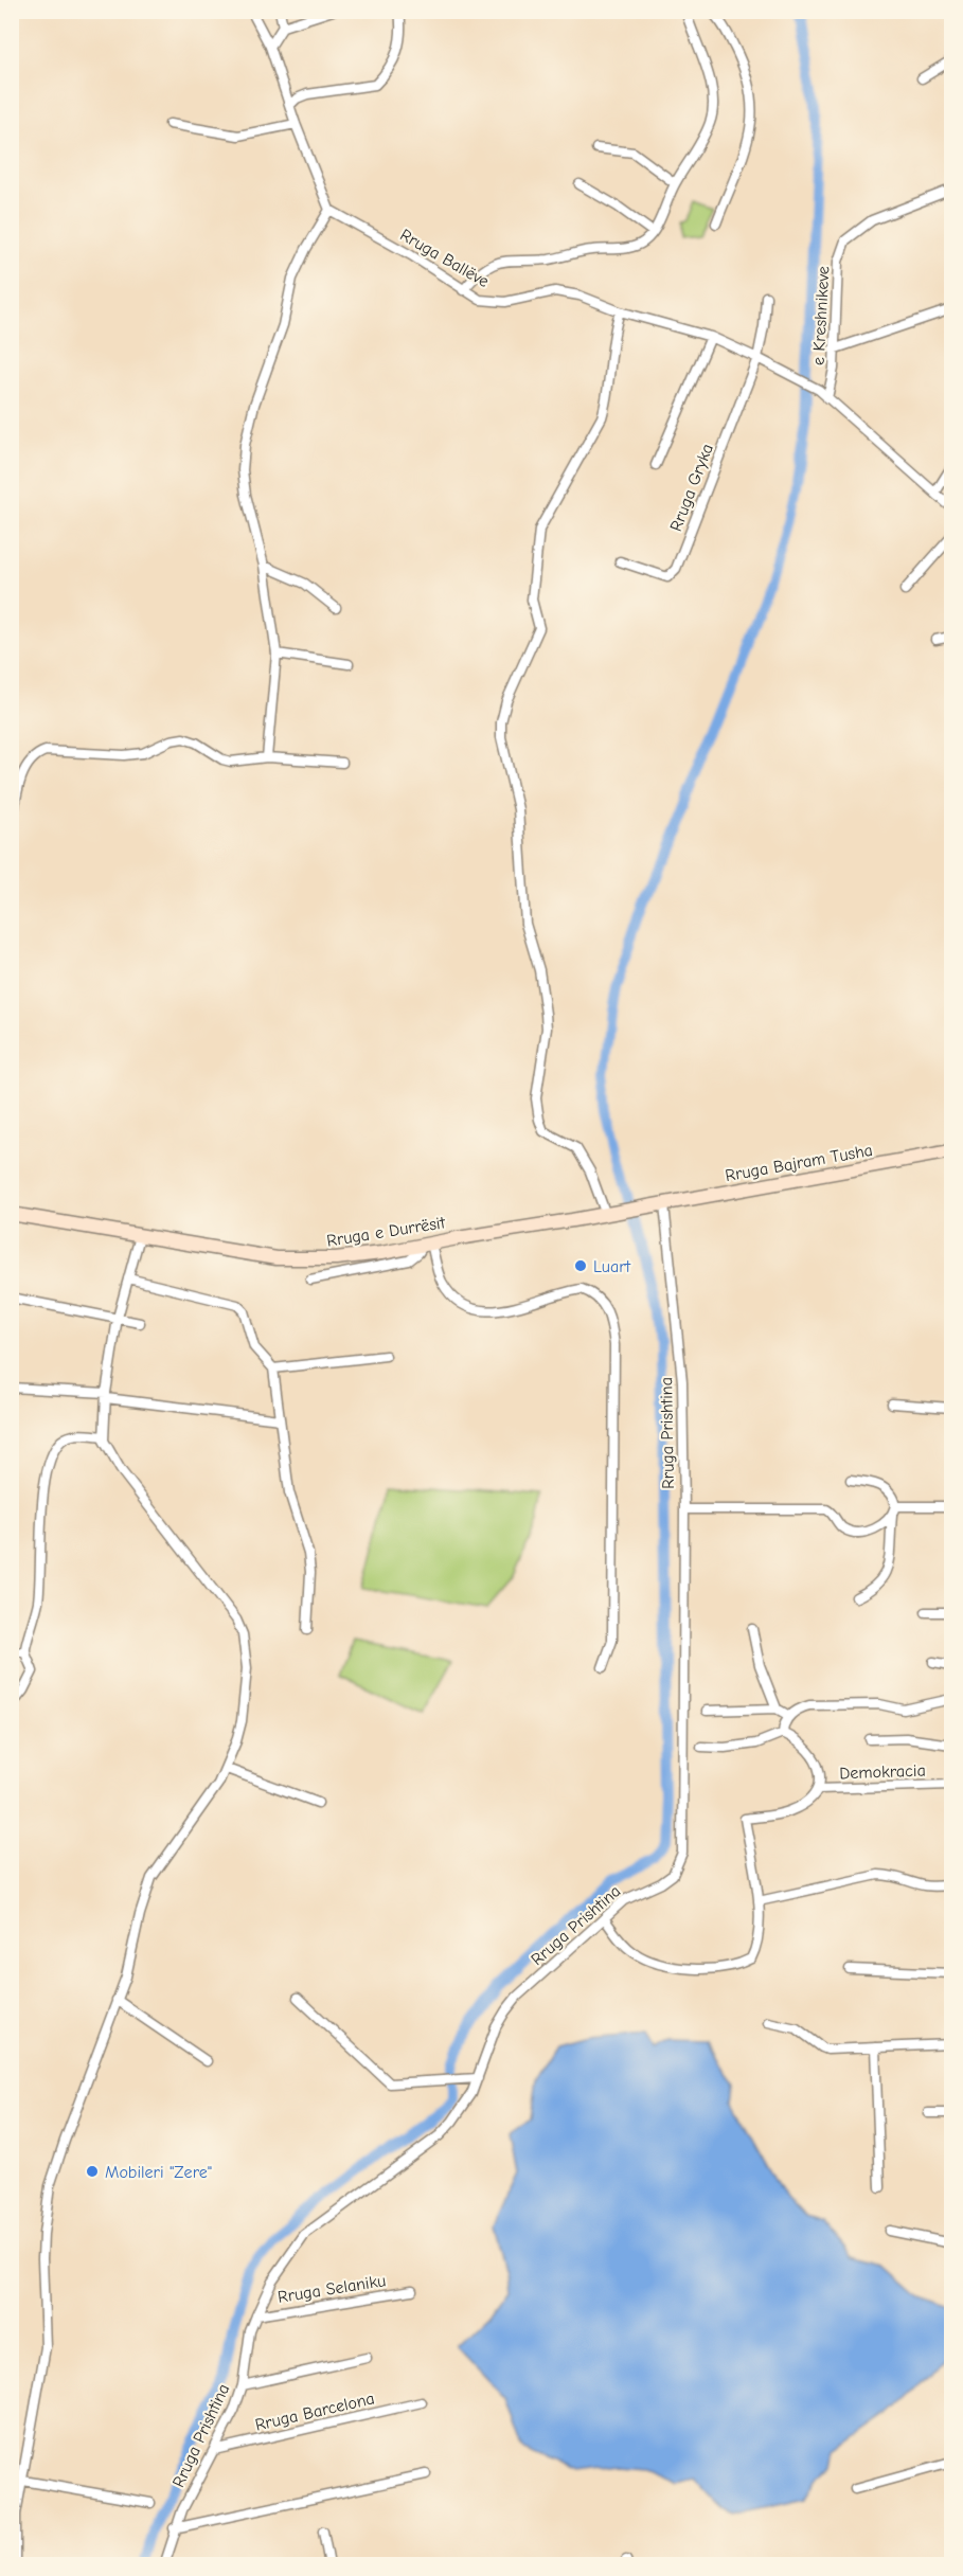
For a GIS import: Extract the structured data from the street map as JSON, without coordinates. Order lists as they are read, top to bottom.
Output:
{
  "streets": {
    "main road": ["Rruga Bajram Tusha", "Rruga e Durrësit"],
    "street": [
      "Rruga Ballëve",
      "e Kreshnikeve",
      "Rruga Gryka",
      "Rruga Prishtina",
      "Demokracia",
      "Rruga Selaniku",
      "Rruga Barcelona"
    ]
  },
  "crossings": [
    ["Rruga Ballëve", "e Kreshnikeve"],
    ["Rruga Ballëve", "Rruga Gryka"],
    ["Rruga Bajram Tusha", "Rruga e Durrësit"],
    ["Rruga Bajram Tusha", "Rruga Prishtina"],
    ["Rruga e Durrësit", "Rruga Prishtina"],
    ["Rruga Prishtina", "Rruga Selaniku"],
    ["Rruga Prishtina", "Rruga Barcelona"]
  ],
  "places": ["Luart", "Mobileri \"Zere\""]
}
